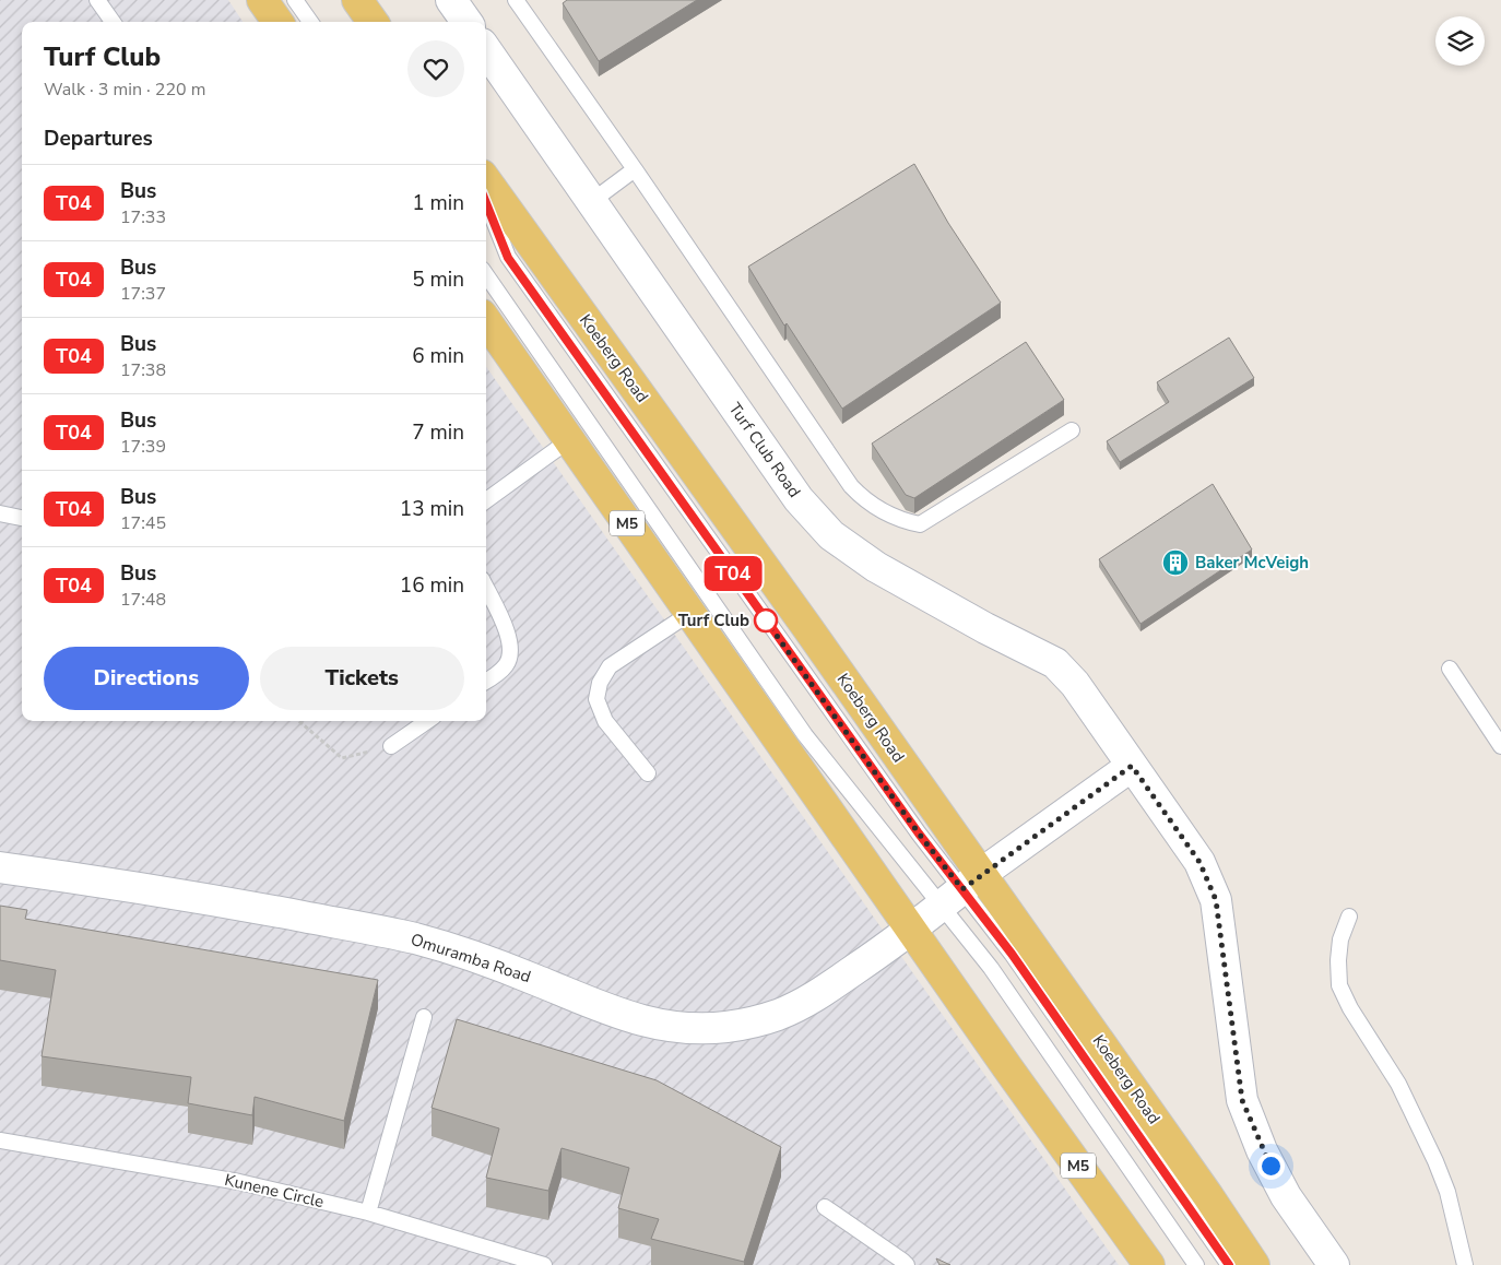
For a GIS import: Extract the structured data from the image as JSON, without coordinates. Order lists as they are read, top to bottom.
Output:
{
  "streets": {
    "main road": ["Koeberg Road", "M5"],
    "street": ["Turf Club Road", "Omuramba Road"],
    "lane": ["Kunene Circle"]
  },
  "crossings": [
    ["Koeberg Road", "Omuramba Road"],
    ["M5", "Omuramba Road"]
  ],
  "places": {
    "building": ["Baker McVeigh"],
    "other": ["Turf Club"]
  },
  "lines": ["bus line T04"],
  "page": {
    "on_map": "T04",
    "heading": [
      ["Turf Club", "Walk · 3 min · 220 m"],
      "Departures"
    ],
    "list": [
      {
        "mark": "T04",
        "name": "Bus",
        "note": "17:33",
        "value": "1 min"
      },
      {
        "mark": "T04",
        "name": "Bus",
        "note": "17:37",
        "value": "5 min"
      },
      {
        "mark": "T04",
        "name": "Bus",
        "note": "17:38",
        "value": "6 min"
      },
      {
        "mark": "T04",
        "name": "Bus",
        "note": "17:39",
        "value": "7 min"
      },
      {
        "mark": "T04",
        "name": "Bus",
        "note": "17:45",
        "value": "13 min"
      },
      {
        "mark": "T04",
        "name": "Bus",
        "note": "17:48",
        "value": "16 min"
      }
    ],
    "buttons": ["Directions", "Tickets"]
  }
}
